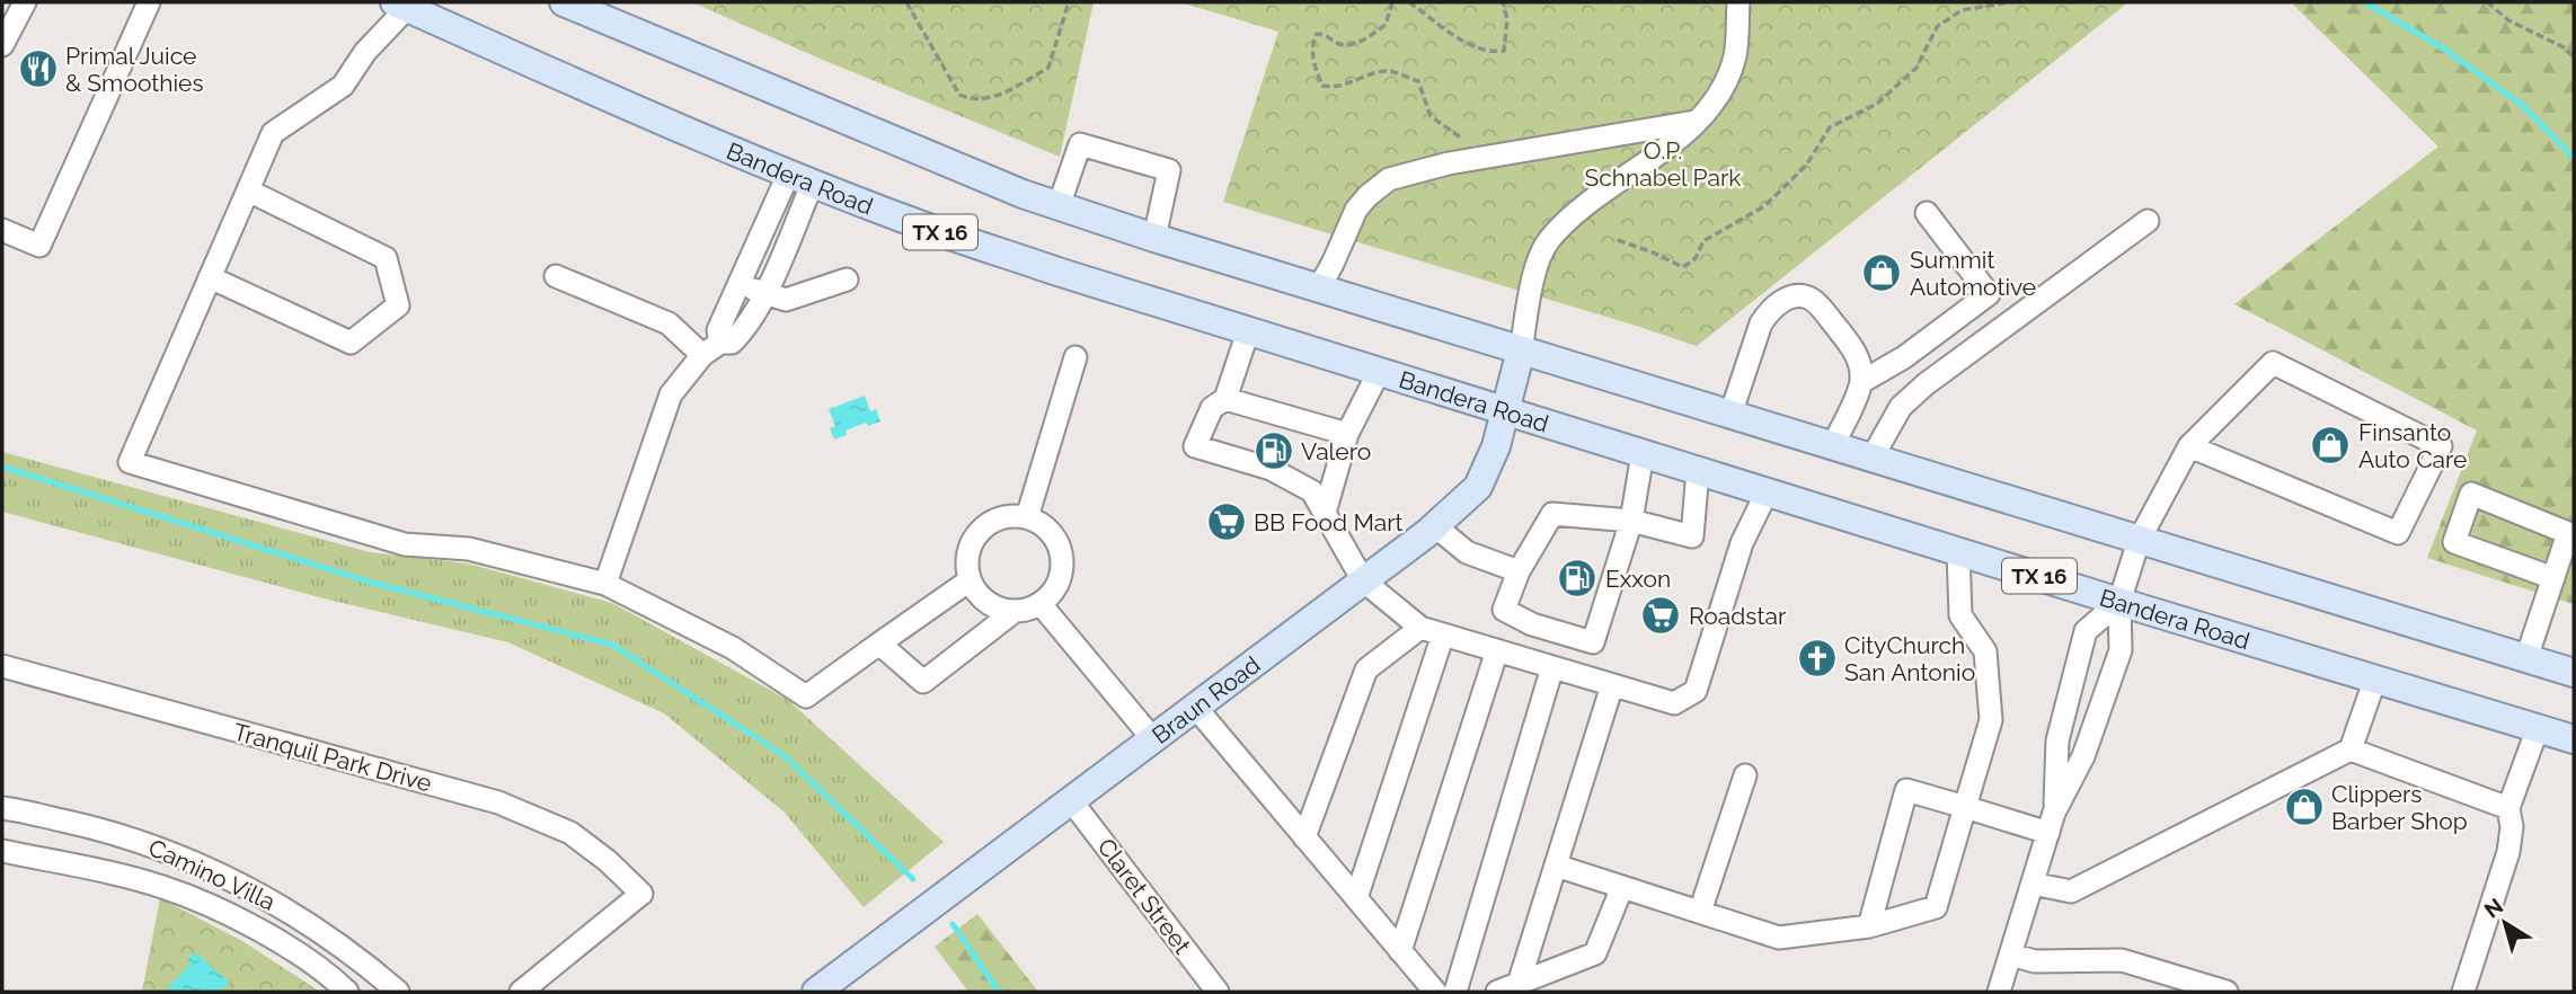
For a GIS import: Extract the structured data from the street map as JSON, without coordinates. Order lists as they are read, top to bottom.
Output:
{
  "streets": {
    "main road": ["Bandera Road", "TX 16", "Braun Road"],
    "street": ["Tranquil Park Drive", "Camino Villa", "Claret Street"]
  },
  "crossings": [
    ["Bandera Road", "Braun Road"],
    ["TX 16", "Braun Road"],
    ["Braun Road", "Claret Street"]
  ],
  "parks": ["O.P. Schnabel Park"],
  "places": {
    "restaurant": ["Primal Juice & Smoothies"],
    "shop": ["Summit Automotive", "Finsanto Auto Care", "Clippers Barber Shop"],
    "fuel station": ["Valero", "Exxon"],
    "supermarket": ["BB Food Mart", "Roadstar"],
    "church": ["CityChurch San Antonio"]
  },
  "north": "top left"
}
